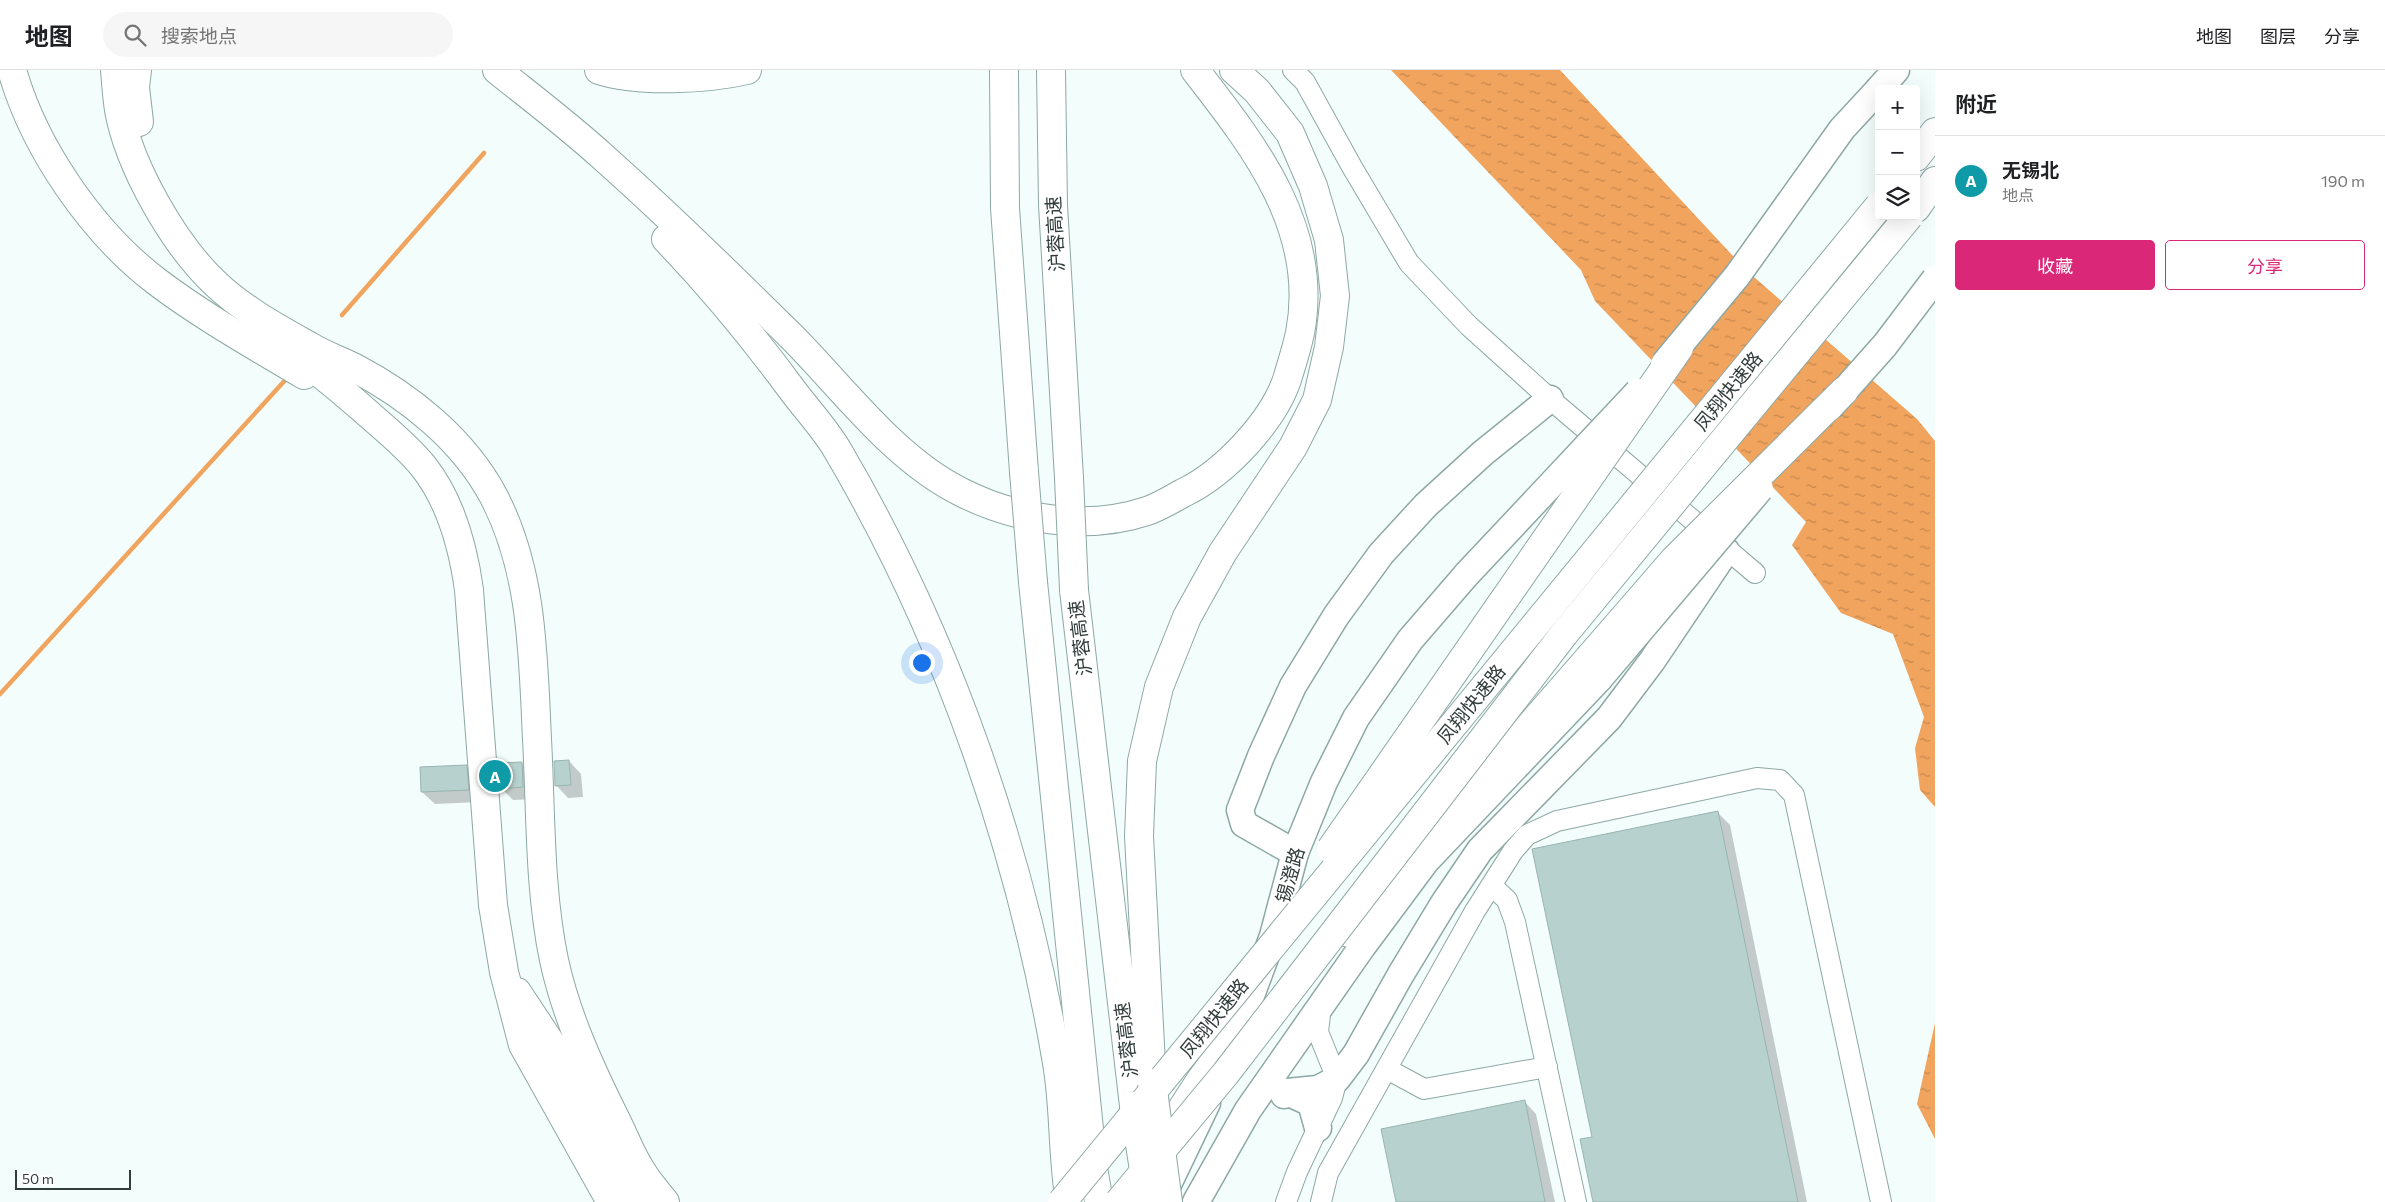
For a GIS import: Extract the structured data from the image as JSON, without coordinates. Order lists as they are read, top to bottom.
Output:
{
  "streets": {
    "highway": ["沪蓉高速", "凤翔快速路"],
    "main road": ["锡澄路"]
  },
  "scale_bar": "50 m",
  "page": {
    "header": "地图",
    "search": "搜索地点",
    "nav": ["地图", "图层", "分享"],
    "heading": "附近",
    "map_buttons": ["+", "−"],
    "list": [
      {
        "mark": "A",
        "name": "无锡北",
        "note": "地点",
        "value": "190 m"
      }
    ],
    "buttons": ["收藏", "分享"],
    "pins": "A",
    "scale": "50 m"
  }
}
